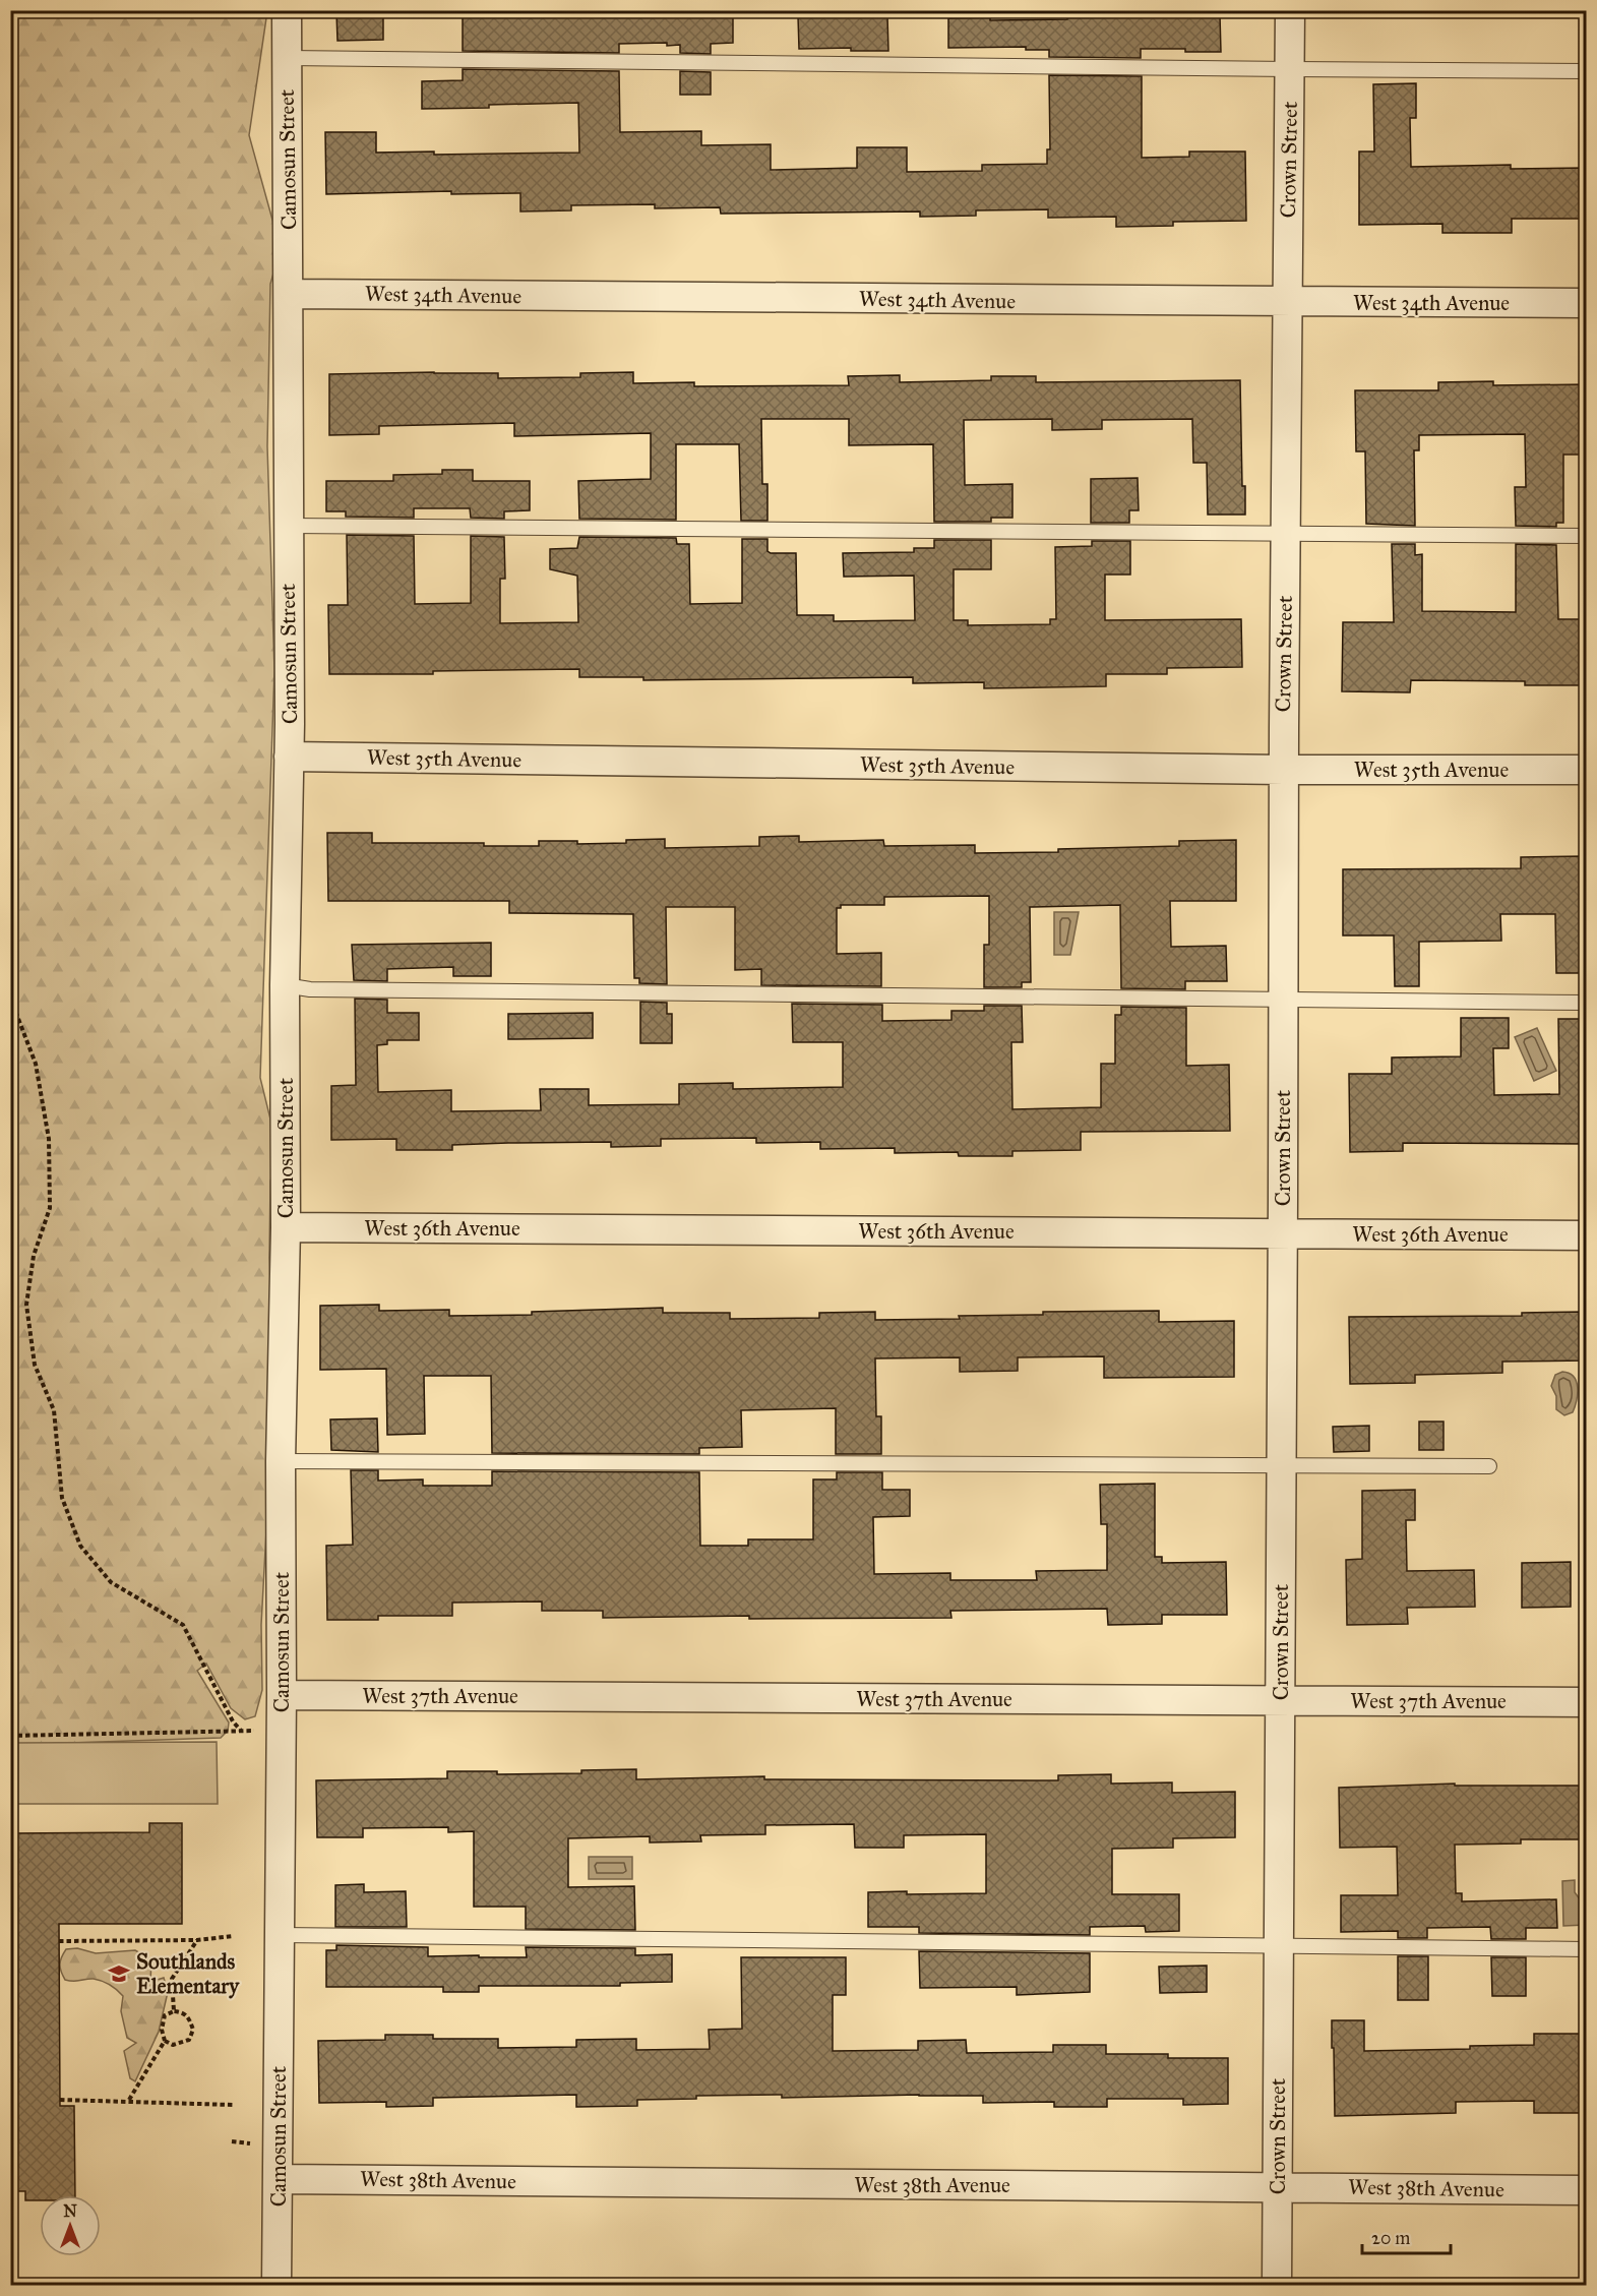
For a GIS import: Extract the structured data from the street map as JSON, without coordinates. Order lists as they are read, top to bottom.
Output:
{
  "streets": {
    "street": [
      "Camosun Street",
      "Crown Street",
      "West 34th Avenue",
      "West 35th Avenue",
      "West 36th Avenue",
      "West 37th Avenue",
      "West 38th Avenue"
    ]
  },
  "crossings": [
    ["Camosun Street", "West 34th Avenue"],
    ["Camosun Street", "West 35th Avenue"],
    ["Camosun Street", "West 36th Avenue"],
    ["Camosun Street", "West 37th Avenue"],
    ["Camosun Street", "West 38th Avenue"],
    ["Crown Street", "West 34th Avenue"],
    ["Crown Street", "West 35th Avenue"],
    ["Crown Street", "West 36th Avenue"],
    ["Crown Street", "West 37th Avenue"],
    ["Crown Street", "West 38th Avenue"]
  ],
  "places": {
    "school or university": ["Southlands Elementary"]
  },
  "scale_bar": "20 m",
  "north": "top"
}
